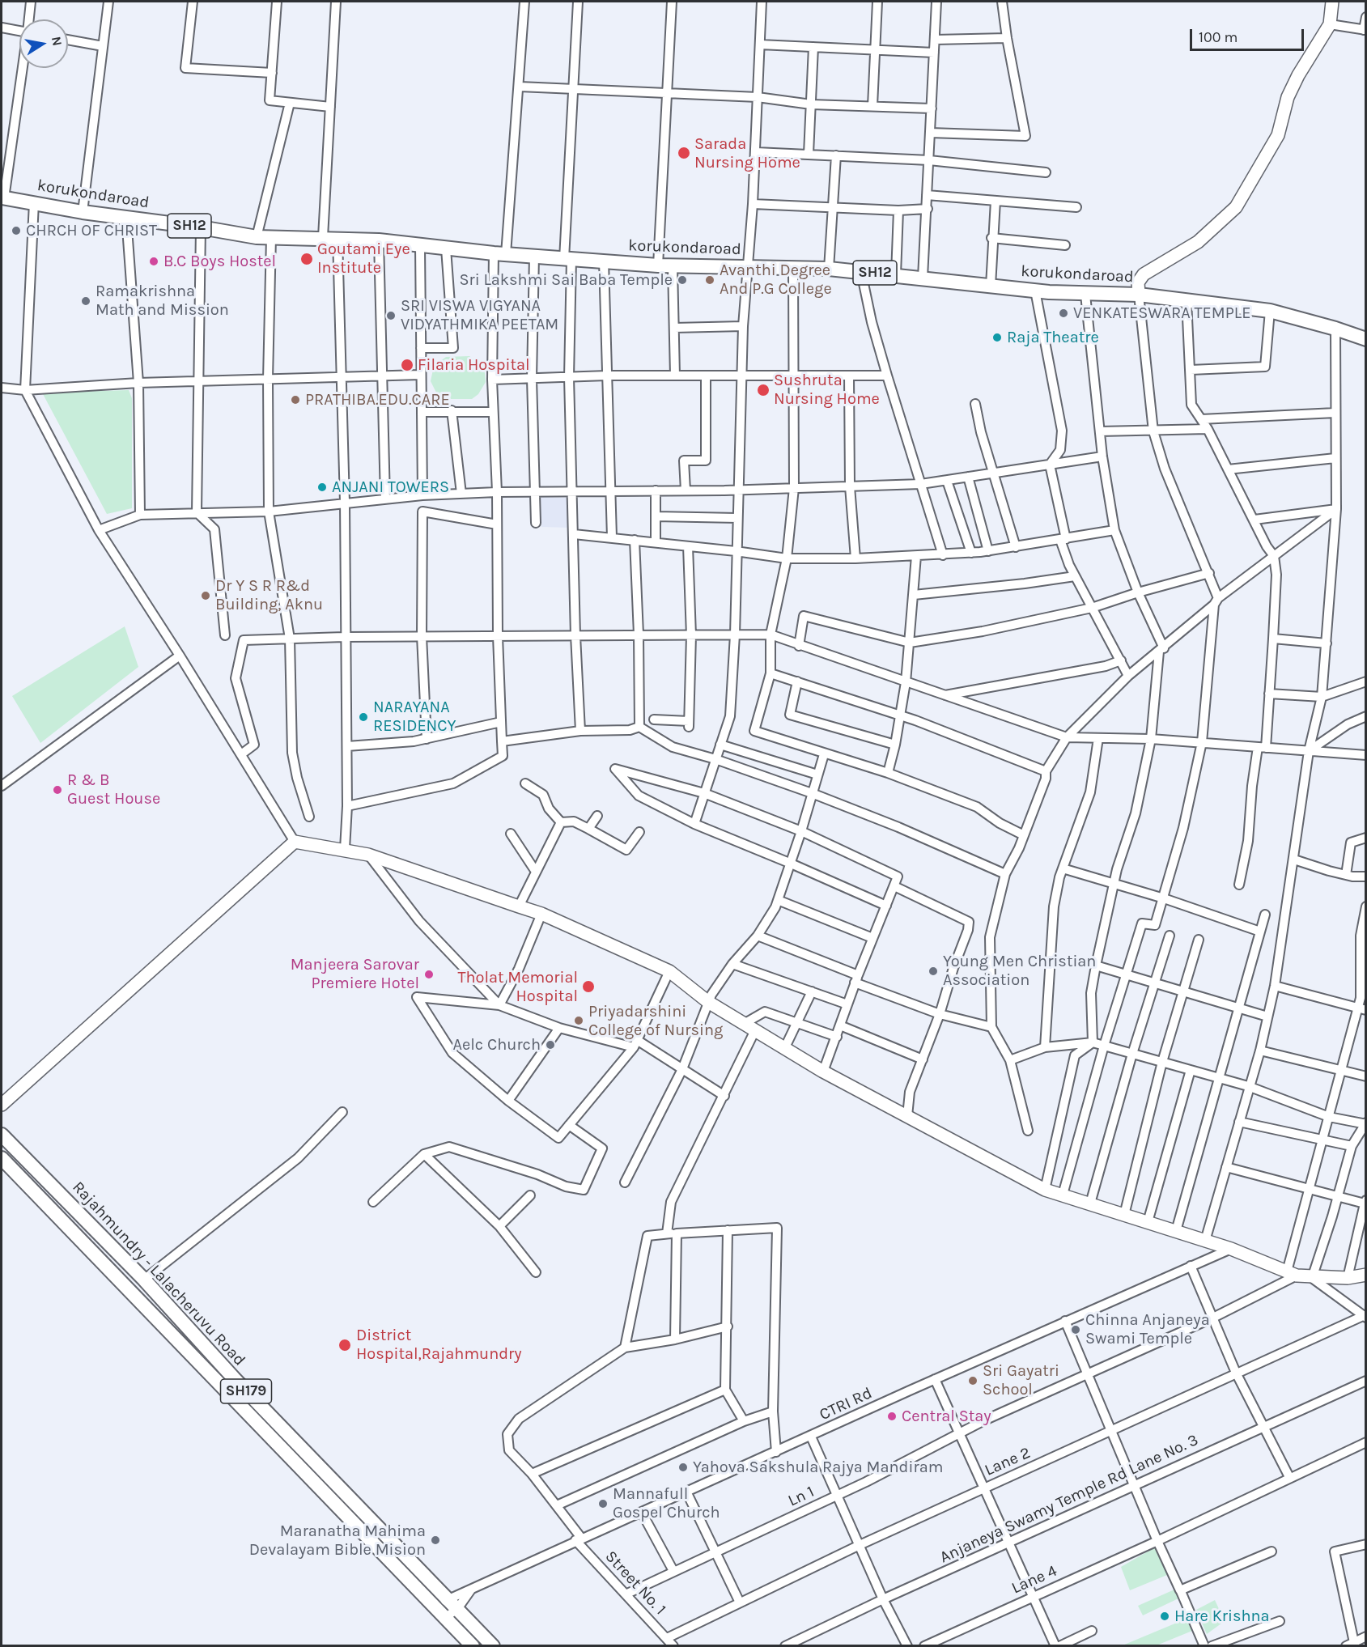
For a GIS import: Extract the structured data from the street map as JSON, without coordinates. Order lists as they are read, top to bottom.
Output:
{
  "streets": {
    "main road": [
      "korukondaroad",
      "SH12",
      "Rajahmundry - Lalacheruvu Road",
      "SH179"
    ],
    "street": [
      "CTRI Rd",
      "Lane 2",
      "Ln 1",
      "Anjaneya Swamy Temple Rd Lane No. 3",
      "Lane 4",
      "Street No. 1"
    ]
  },
  "crossings": [
    ["Rajahmundry - Lalacheruvu Road", "CTRI Rd"],
    ["SH179", "CTRI Rd"],
    ["CTRI Rd", "Street No. 1"],
    ["Lane 2", "Street No. 1"],
    ["Ln 1", "Street No. 1"]
  ],
  "places": [
    "Sarada Nursing Home",
    "CHRCH OF CHRIST",
    "Goutami Eye Institute",
    "B.C Boys Hostel",
    "Sri Lakshmi Sai Baba Temple",
    "Avanthi Degree And P.G College",
    "Ramakrishna Math and Mission",
    "VENKATESWARA TEMPLE",
    "SRI VISWA VIGYANA VIDYATHMIKA PEETAM",
    "Raja Theatre",
    "Filaria Hospital",
    "Sushruta Nursing Home",
    "PRATHIBA.EDU.CARE",
    "ANJANI TOWERS",
    "Dr Y S R R&d Building, Aknu",
    "NARAYANA RESIDENCY",
    "R & B Guest House",
    "Young Men Christian Association",
    "Manjeera Sarovar Premiere Hotel",
    "Tholat Memorial Hospital",
    "Priyadarshini College of Nursing",
    "Aelc Church",
    "Chinna Anjaneya Swami Temple",
    "District Hospital,Rajahmundry",
    "Sri Gayatri School",
    "Central Stay",
    "Yahova Sakshula Rajya Mandiram",
    "Mannafull Gospel Church",
    "Maranatha Mahima Devalayam Bible Mision",
    "Hare Krishna"
  ],
  "scale_bar": "100 m",
  "north": "right"
}
